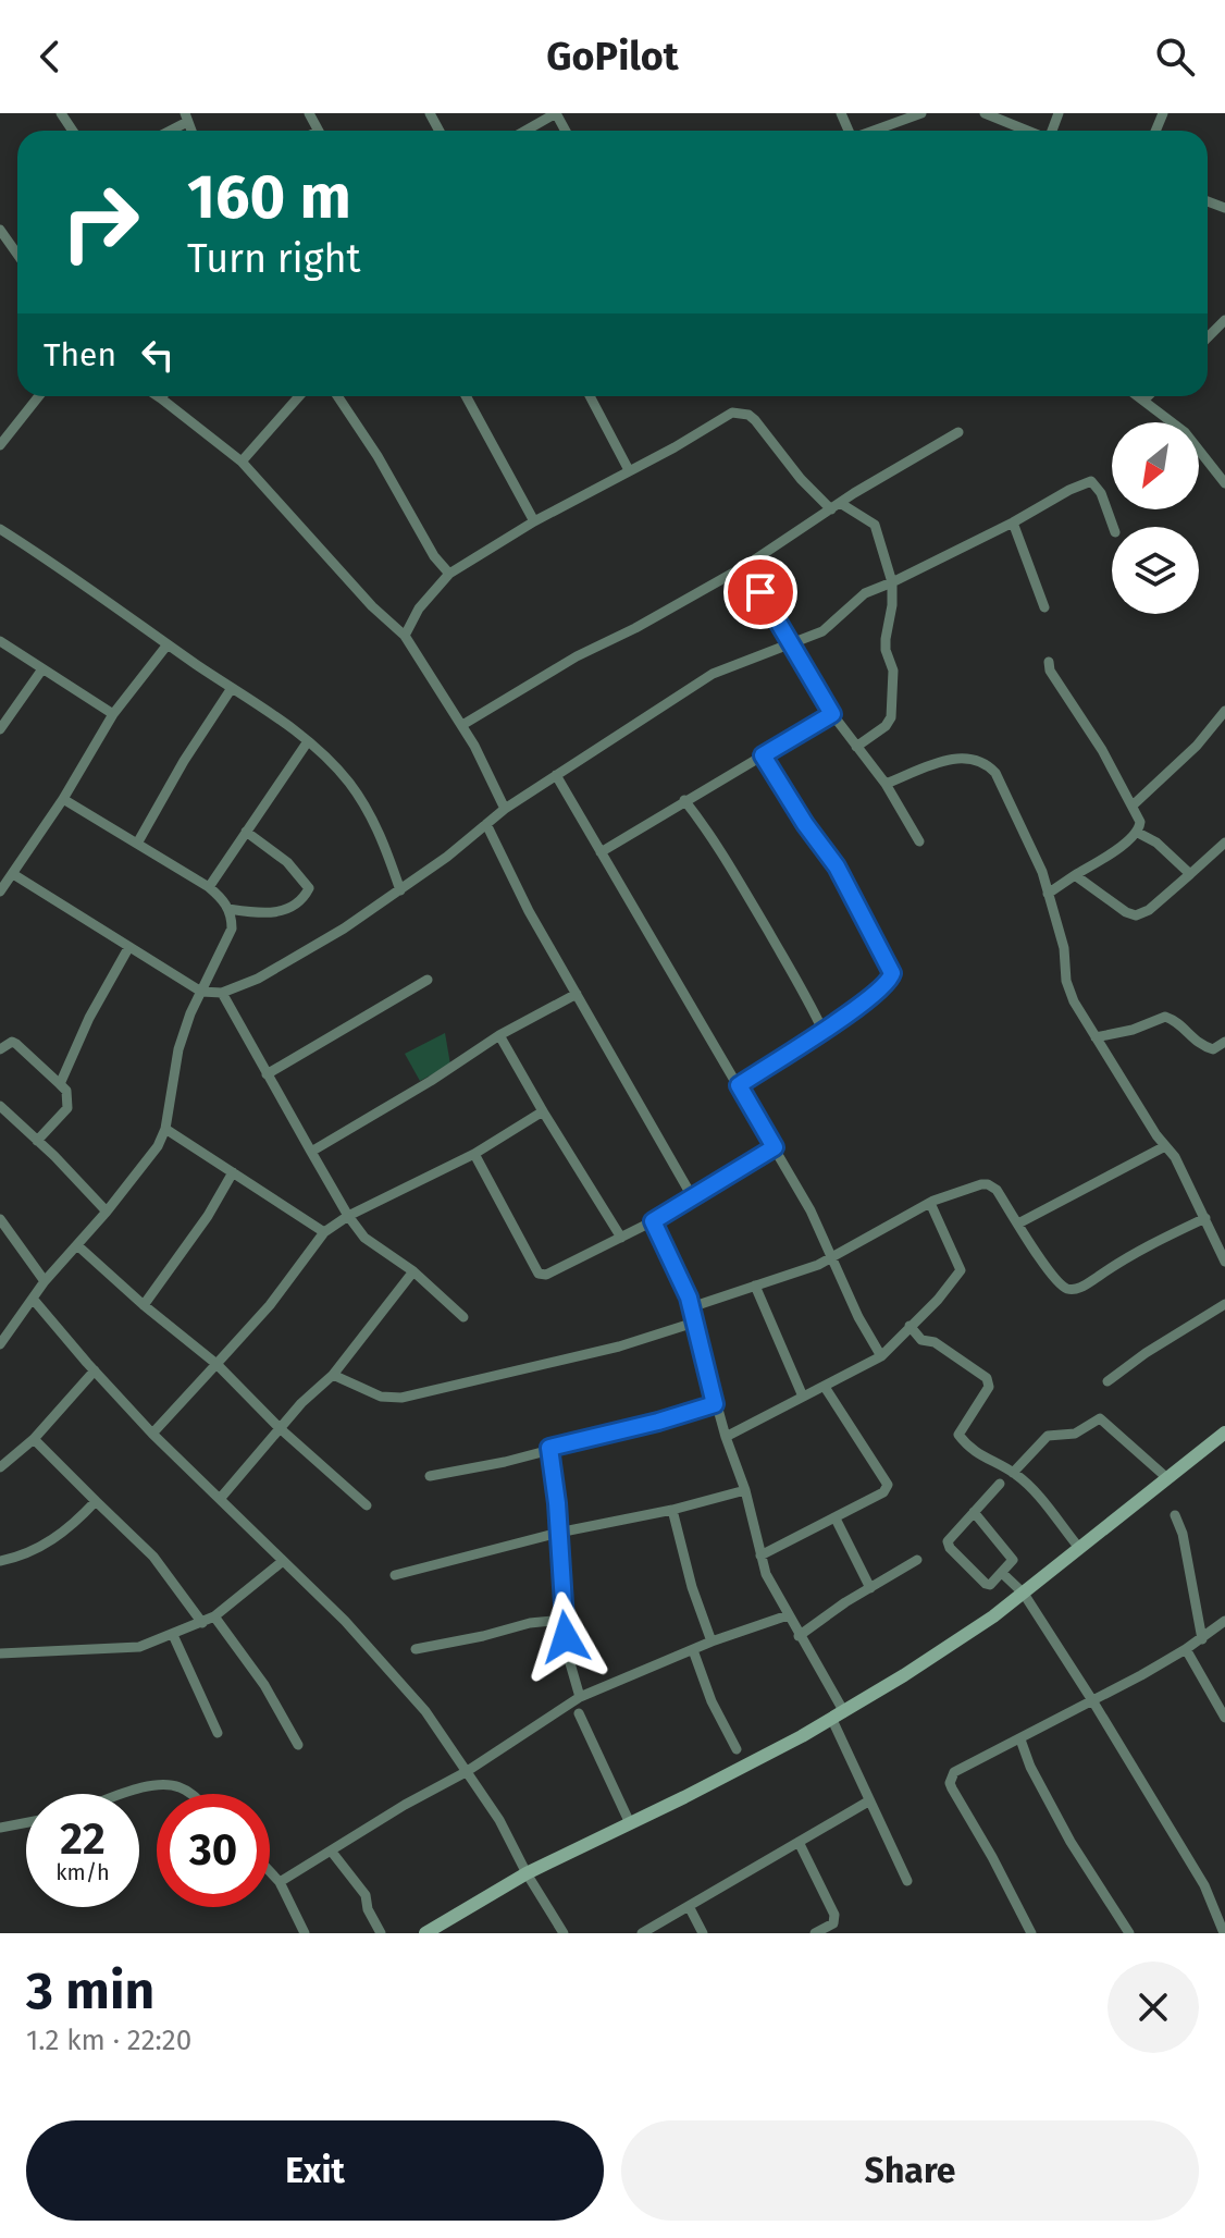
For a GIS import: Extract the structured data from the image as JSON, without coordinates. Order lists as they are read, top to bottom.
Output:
{
  "north": "bottom left",
  "page": {
    "header": "GoPilot",
    "turn": ["160 m", "Turn right"],
    "then": "Then",
    "speed": "22 km/h",
    "limit": "30",
    "heading": ["3 min", "1.2 km · 22:20"],
    "buttons": ["Exit", "Share"]
  }
}
